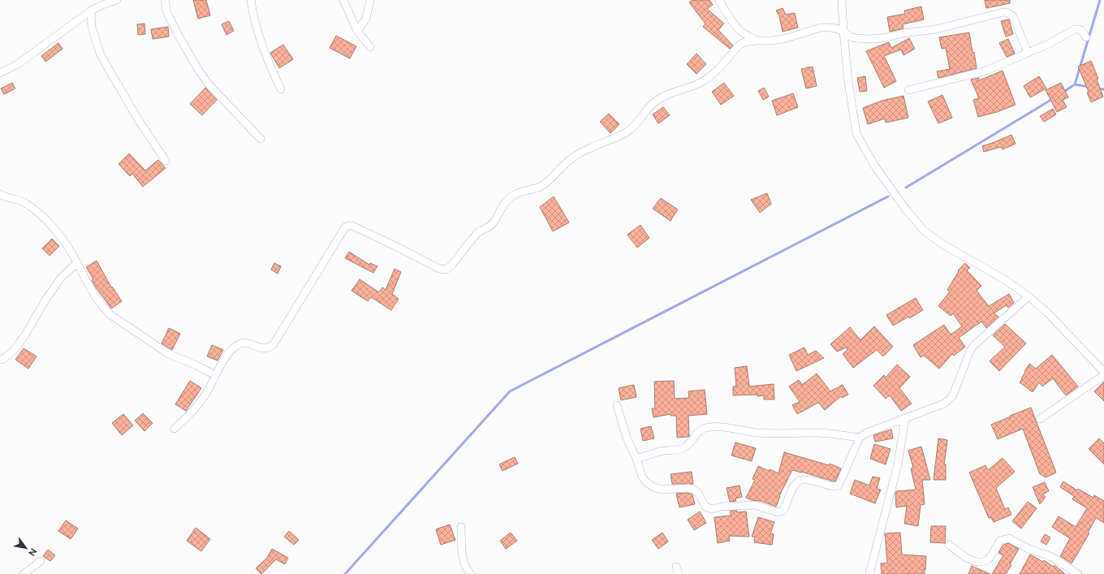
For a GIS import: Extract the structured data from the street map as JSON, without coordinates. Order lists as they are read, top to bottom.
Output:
{
  "north": "bottom right"
}
